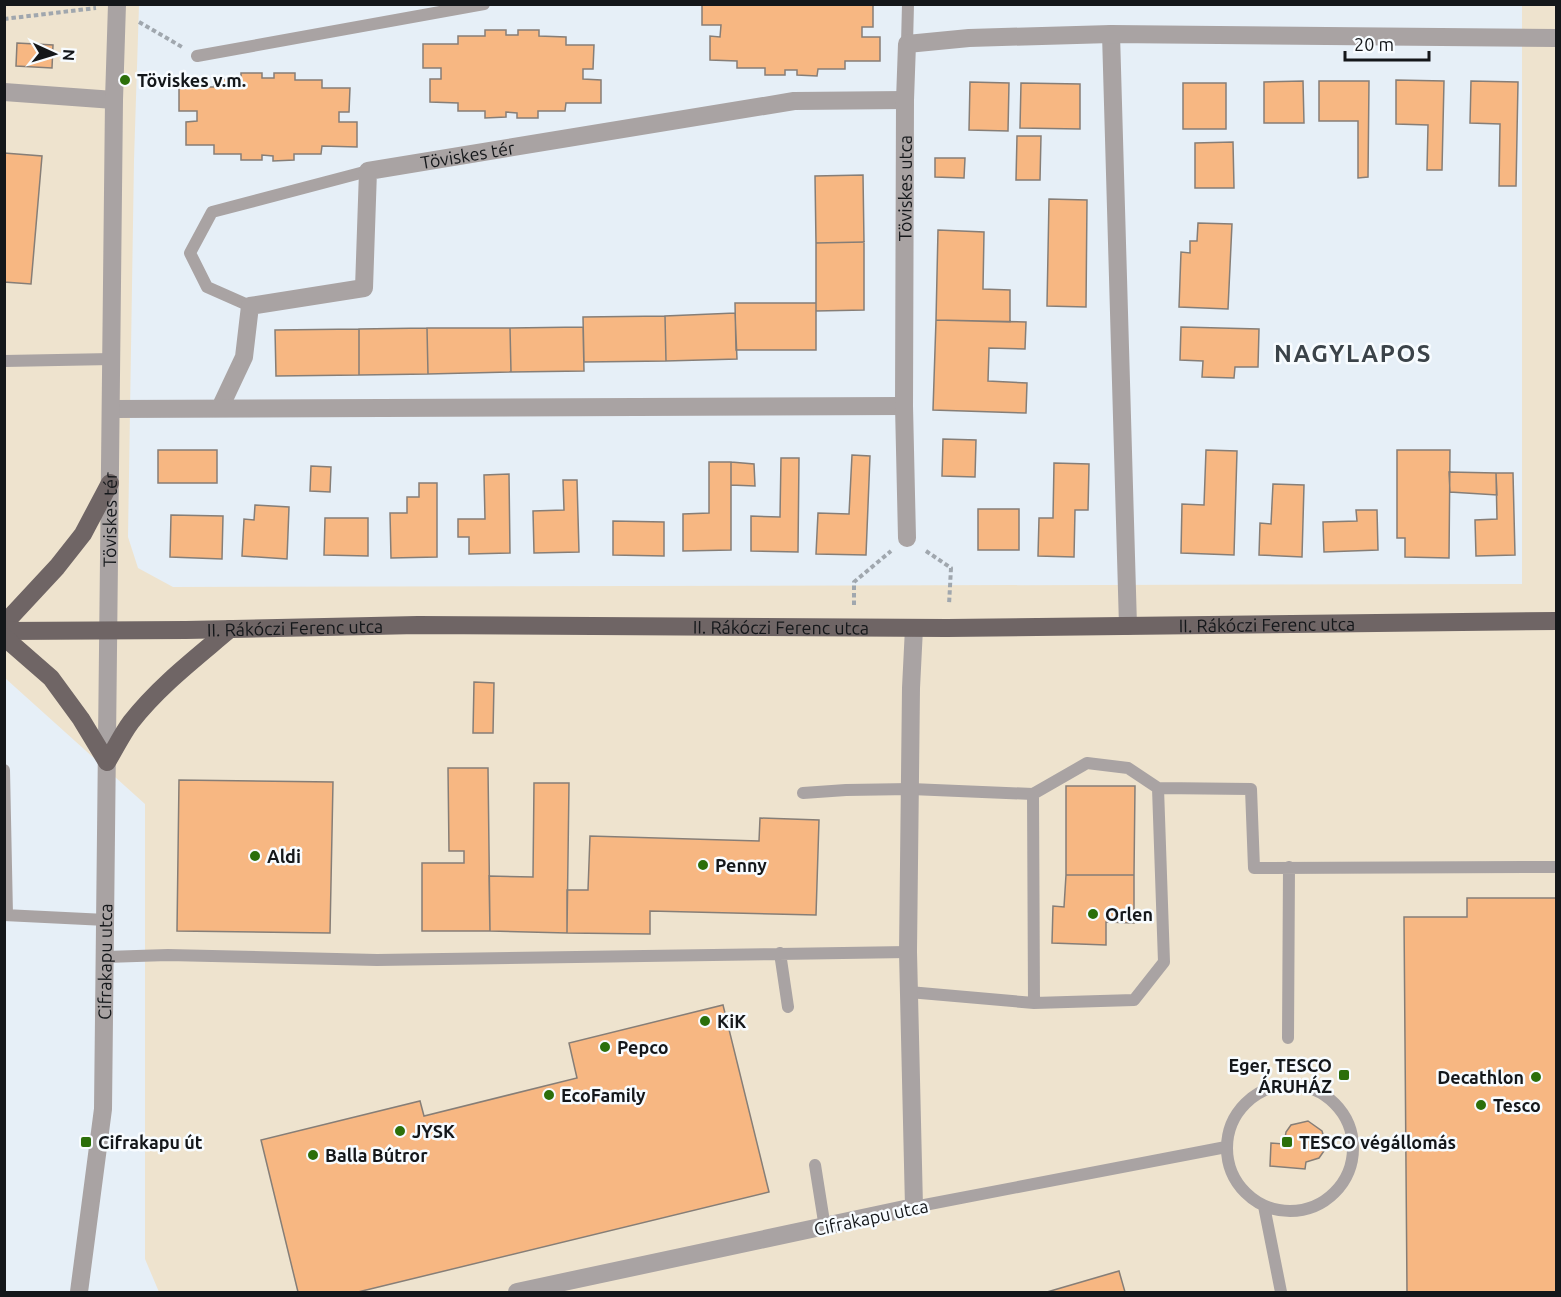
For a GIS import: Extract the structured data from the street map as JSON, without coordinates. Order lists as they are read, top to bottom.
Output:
{
  "streets": {
    "main road": ["II. Rákóczi Ferenc utca"],
    "street": ["Töviskes tér", "Töviskes utca", "Cifrakapu utca"]
  },
  "crossings": [
    ["Töviskes tér", "Töviskes utca"],
    ["Töviskes tér", "II. Rákóczi Ferenc utca"],
    ["Töviskes tér", "Cifrakapu utca"],
    ["II. Rákóczi Ferenc utca", "Cifrakapu utca"]
  ],
  "districts": ["NAGYLAPOS"],
  "places": {
    "other": [
      "Töviskes v.m.",
      "Aldi",
      "Penny",
      "Orlen",
      "KiK",
      "Pepco",
      "Decathlon",
      "EcoFamily",
      "Tesco",
      "JYSK",
      "Balla Bútror"
    ],
    "transit": ["Eger, TESCO ÁRUHÁZ", "Cifrakapu út", "TESCO végállomás"]
  },
  "scale_bar": "20 m",
  "north": "right"
}
